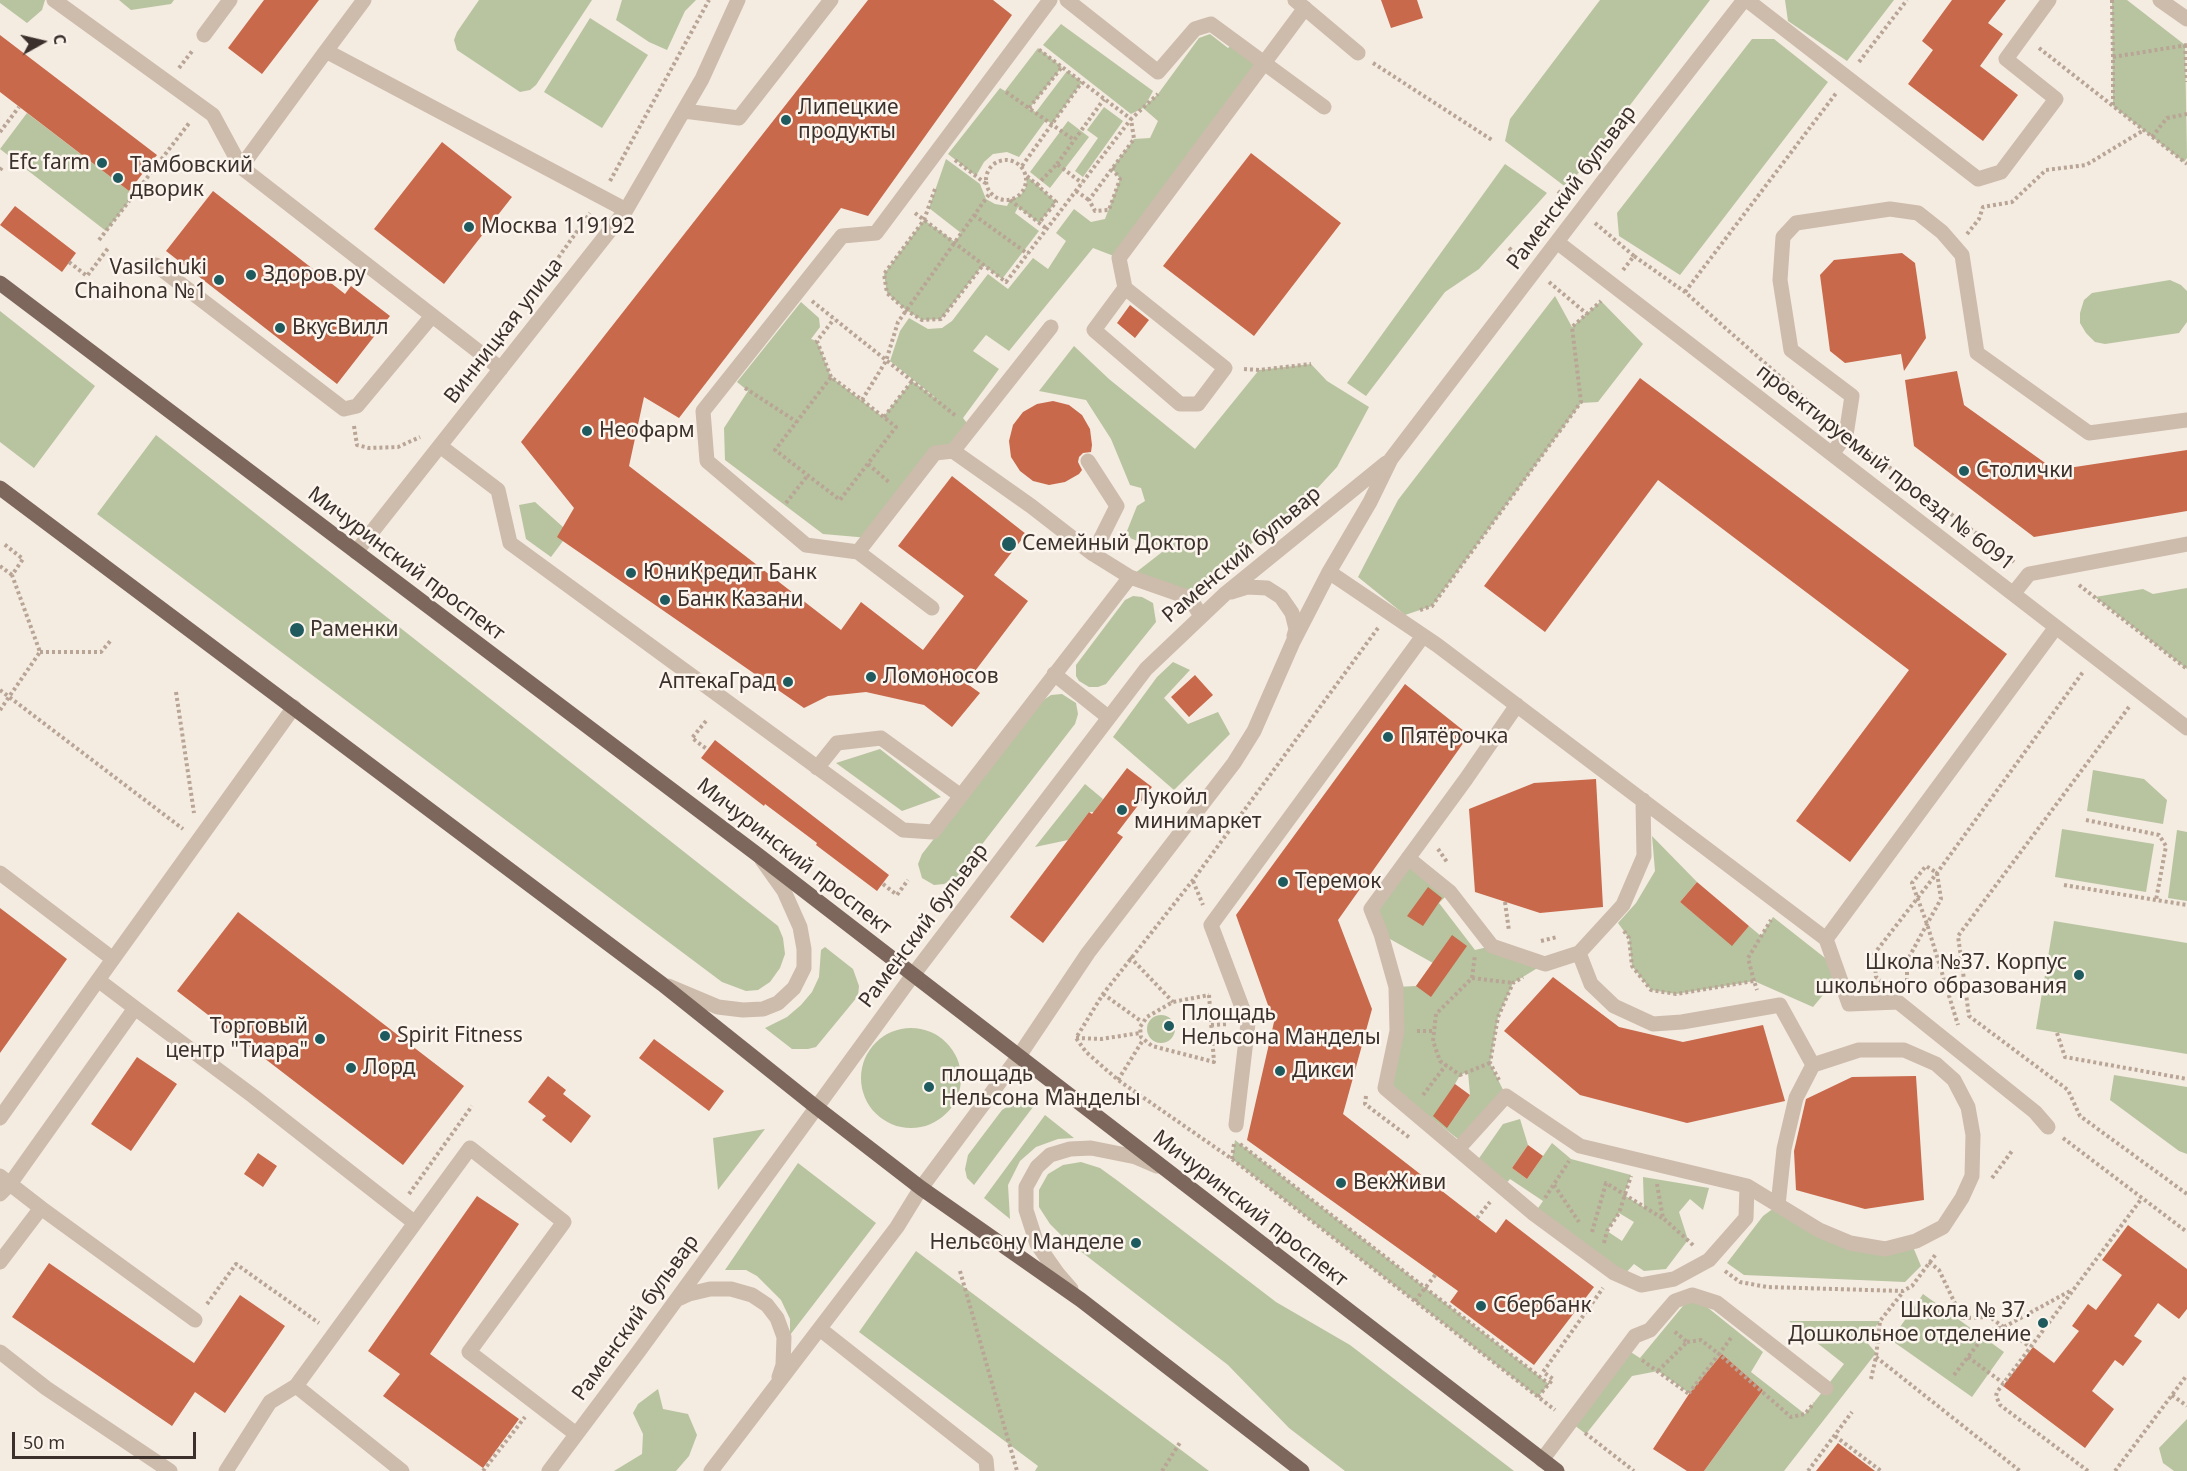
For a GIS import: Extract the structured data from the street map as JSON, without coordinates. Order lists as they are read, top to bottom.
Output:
{
  "streets": {
    "main road": ["Мичуринский проспект"],
    "street": ["Раменский бульвар", "Винницкая улица", "проектируемый проезд № 6091"]
  },
  "crossings": [
    ["Раменский бульвар", "проектируемый проезд № 6091"],
    ["Раменский бульвар", "Мичуринский проспект"],
    ["Винницкая улица", "Мичуринский проспект"]
  ],
  "places": [
    "Липецкие продукты",
    "Efc farm",
    "Тамбовский дворик",
    "Москва 119192",
    "Здоров.ру",
    "Vasilchuki Chaihona №1",
    "ВкусВилл",
    "Неофарм",
    "Столички",
    "Семейный Доктор",
    "ЮниКредит Банк",
    "Банк Казани",
    "Раменки",
    "Ломоносов",
    "АптекаГрад",
    "Пятёрочка",
    "Лукойл минимаркет",
    "Теремок",
    "Школа №37. Корпус школьного образования",
    "Площадь Нельсона Манделы",
    "Spirit Fitness",
    "Торговый центр \"Тиара\"",
    "Лорд",
    "Дикси",
    "площадь Нельсона Манделы",
    "ВекЖиви",
    "Нельсону Манделе",
    "Сбербанк",
    "Школа № 37. Дошкольное отделение"
  ],
  "scale_bar": "50 m",
  "north": "right"
}
